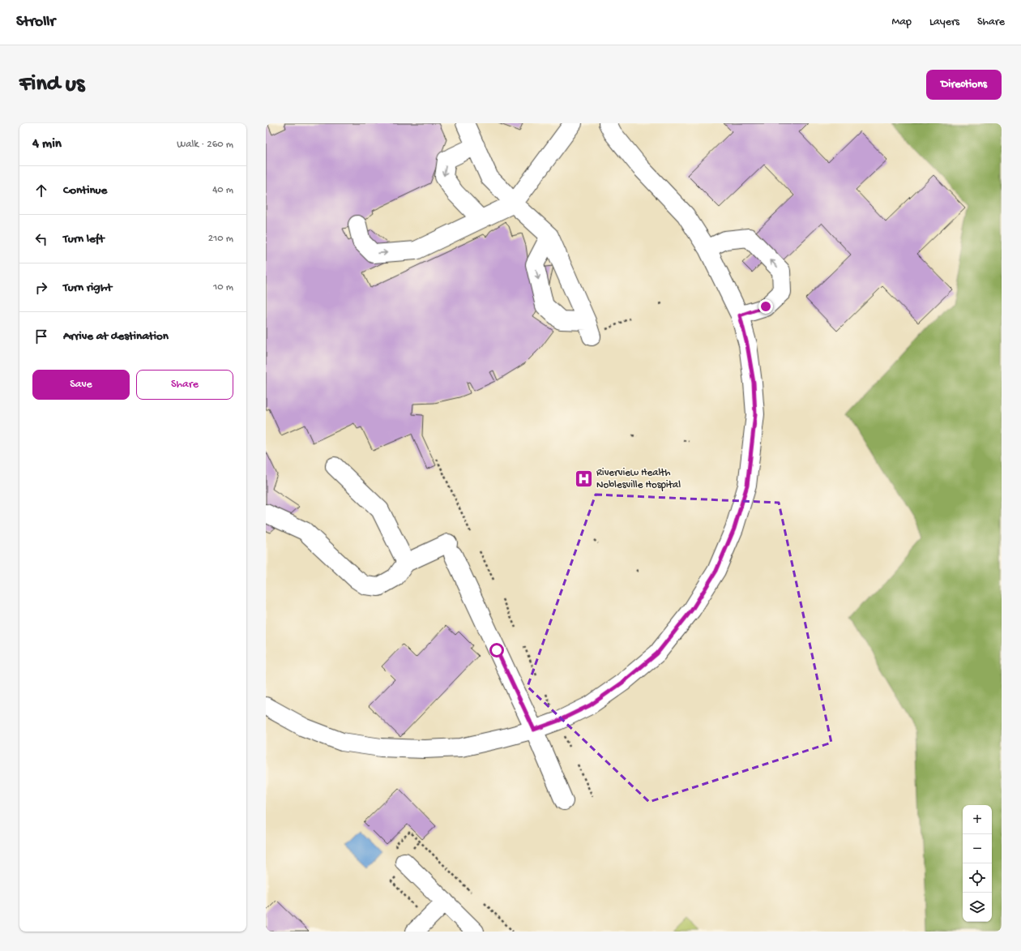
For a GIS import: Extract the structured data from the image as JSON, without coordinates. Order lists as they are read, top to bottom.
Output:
{
  "places": {
    "hospital": ["Riverview Health Noblesville Hospital"]
  },
  "page": {
    "header": "Strollr",
    "nav": ["Map", "Layers", "Share"],
    "buttons": [
      "Directions",
      ["Save", "Share"]
    ],
    "title": "Find us",
    "heading": ["4 min", "Walk · 260 m"],
    "list": [
      ["Continue", "40 m"],
      ["Turn left", "210 m"],
      ["Turn right", "10 m"],
      "Arrive at destination"
    ],
    "map_buttons": ["+", "−"]
  }
}
